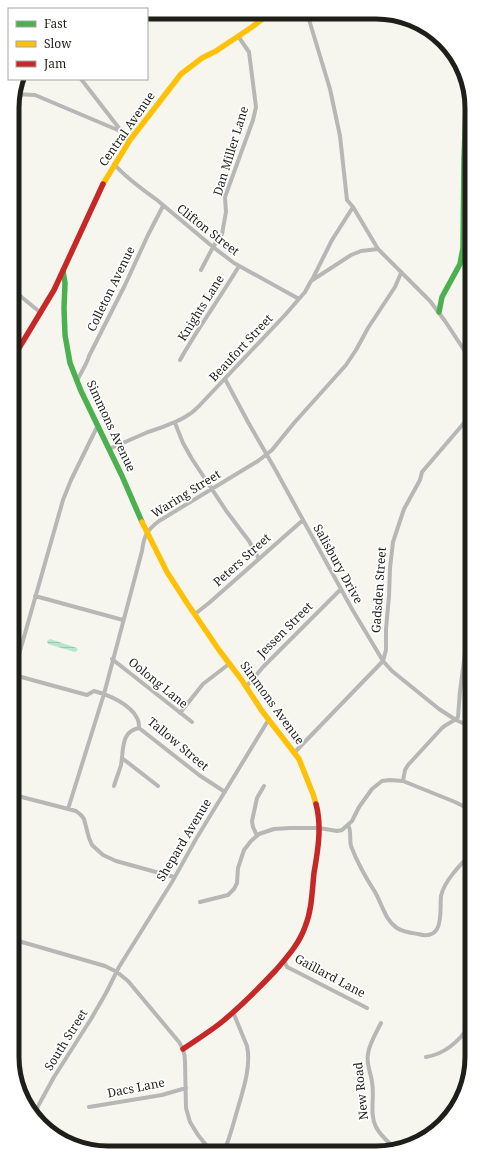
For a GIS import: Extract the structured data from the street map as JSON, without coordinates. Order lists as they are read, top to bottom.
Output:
{
  "streets": {
    "street": [
      "Central Avenue",
      "Dan Miller Lane",
      "Clifton Street",
      "Colleton Avenue",
      "Knights Lane",
      "Beaufort Street",
      "Simmons Avenue",
      "Waring Street",
      "Peters Street",
      "Salisbury Drive",
      "Gadsden Street",
      "Jessen Street",
      "Oolong Lane",
      "Tallow Street",
      "Shepard Avenue",
      "Gaillard Lane",
      "South Street",
      "Dacs Lane",
      "New Road"
    ]
  },
  "crossings": [
    ["Central Avenue", "Dan Miller Lane"],
    ["Central Avenue", "Clifton Street"],
    ["Central Avenue", "Simmons Avenue"],
    ["Dan Miller Lane", "Clifton Street"],
    ["Clifton Street", "Colleton Avenue"],
    ["Clifton Street", "Knights Lane"],
    ["Clifton Street", "Beaufort Street"],
    ["Colleton Avenue", "Simmons Avenue"],
    ["Beaufort Street", "Simmons Avenue"],
    ["Beaufort Street", "Salisbury Drive"],
    ["Simmons Avenue", "Waring Street"],
    ["Simmons Avenue", "Peters Street"],
    ["Simmons Avenue", "Jessen Street"],
    ["Simmons Avenue", "Shepard Avenue"],
    ["Simmons Avenue", "Gaillard Lane"],
    ["Waring Street", "Salisbury Drive"],
    ["Waring Street", "Oolong Lane"],
    ["Waring Street", "Tallow Street"],
    ["Peters Street", "Salisbury Drive"],
    ["Salisbury Drive", "Gadsden Street"],
    ["Salisbury Drive", "Jessen Street"],
    ["Tallow Street", "Shepard Avenue"],
    ["Shepard Avenue", "South Street"]
  ],
  "legend": ["Fast", "Slow", "Jam"]
}
